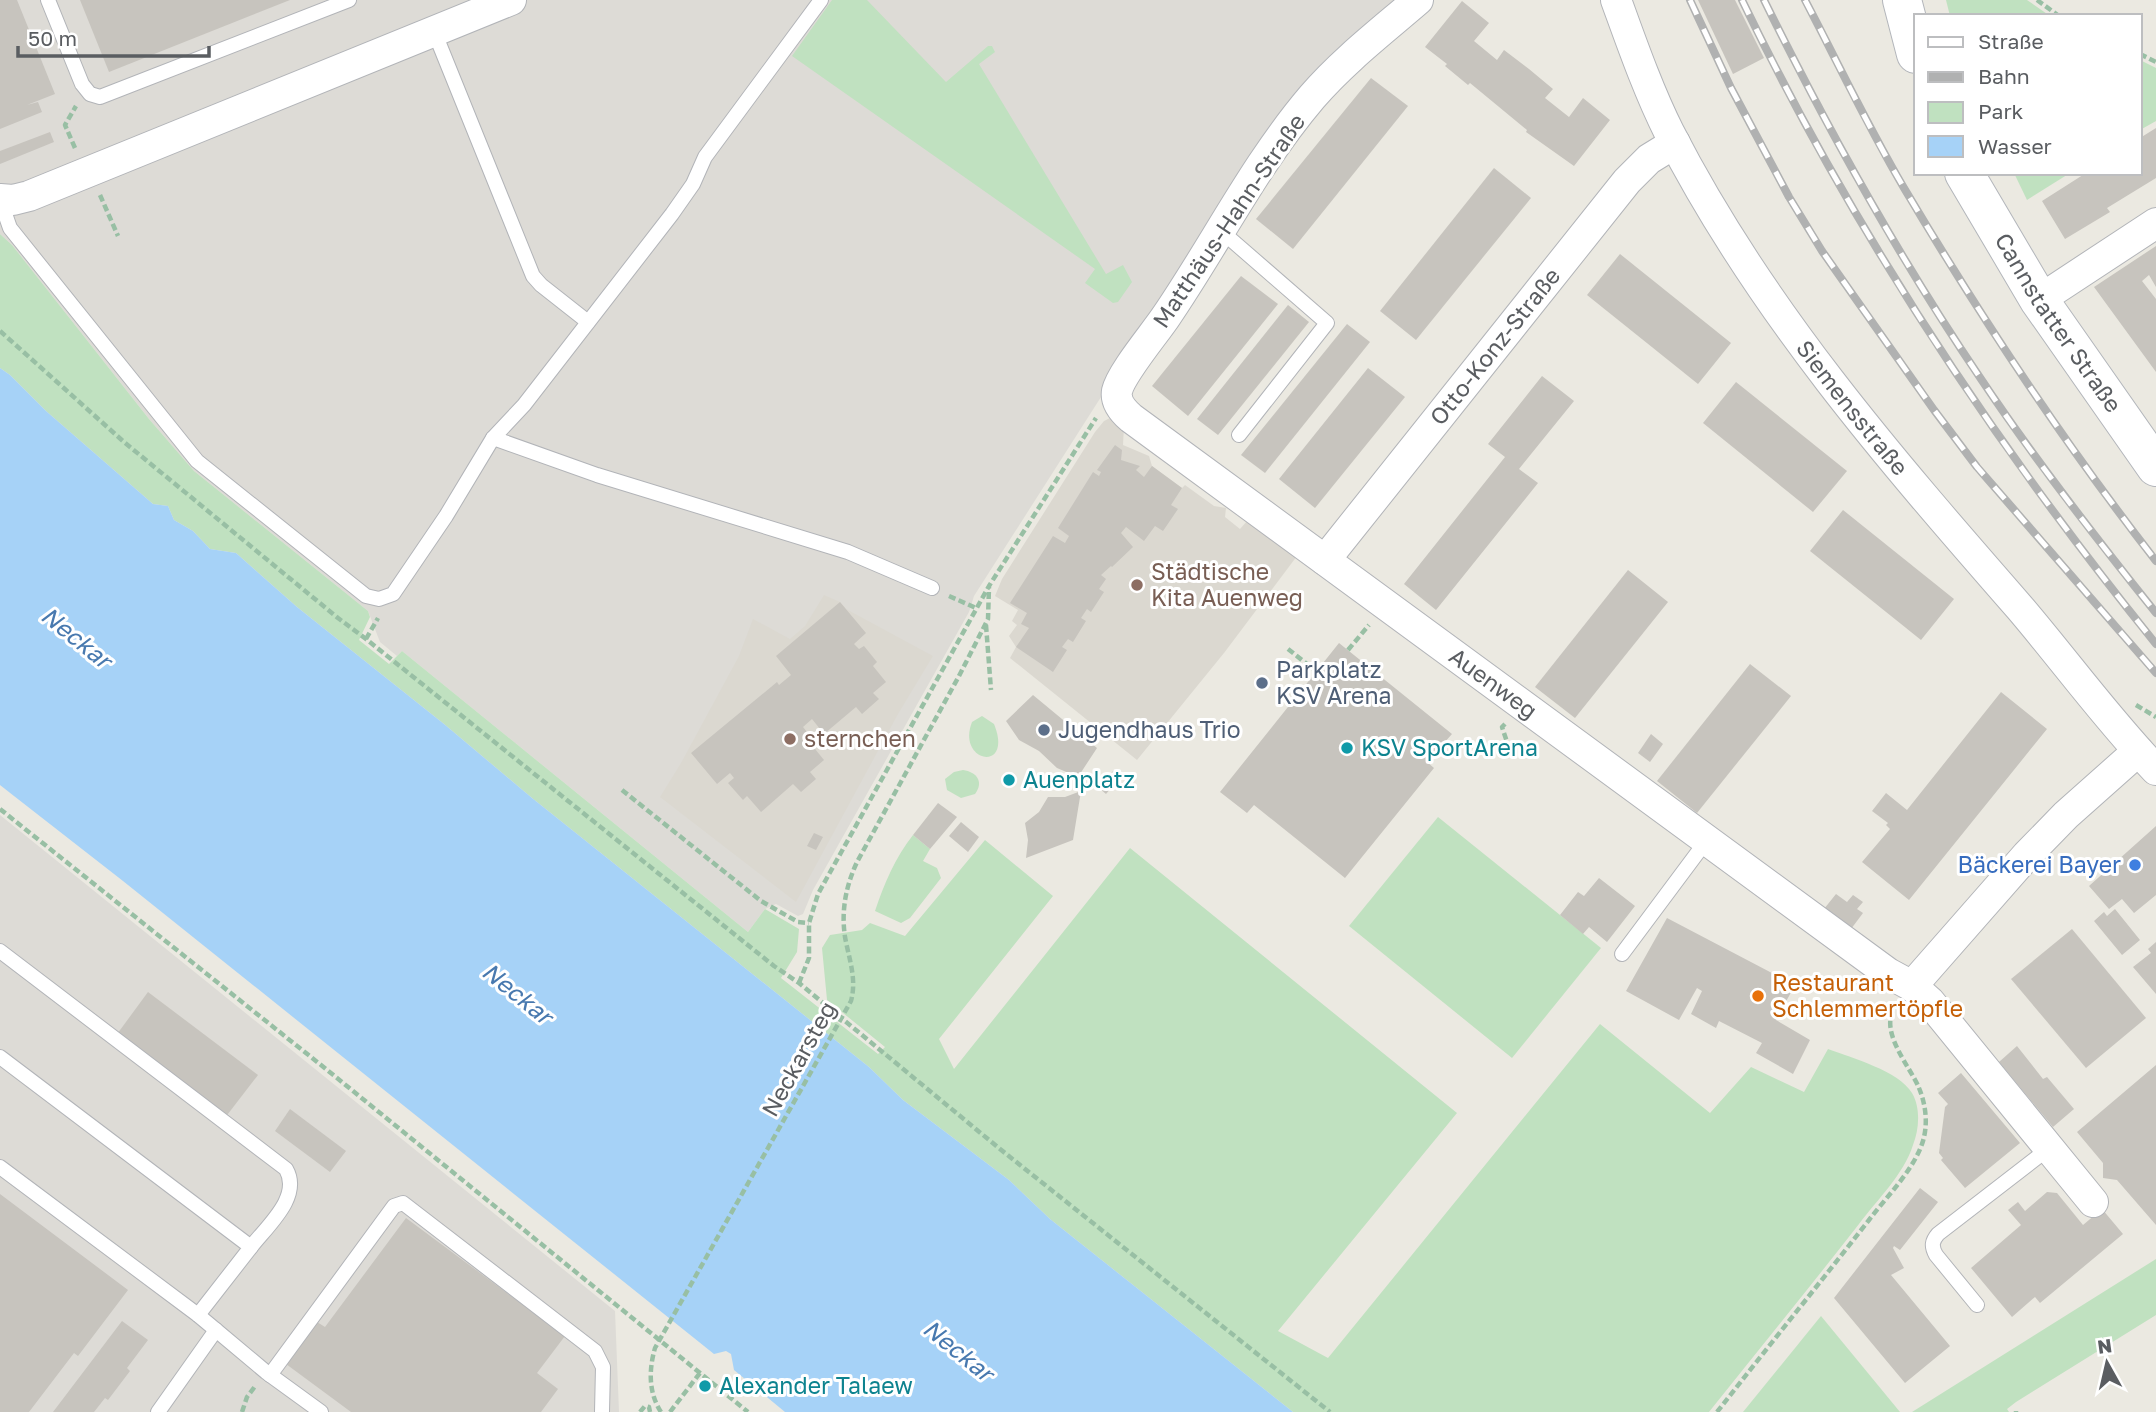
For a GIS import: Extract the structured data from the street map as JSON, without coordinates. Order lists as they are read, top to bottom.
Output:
{
  "streets": {
    "main road": ["Cannstatter Straße"],
    "street": [
      "Matthäus-Hahn-Straße",
      "Otto-Konz-Straße",
      "Siemensstraße",
      "Auenweg"
    ],
    "path": ["Neckarsteg"]
  },
  "crossings": [
    ["Matthäus-Hahn-Straße", "Auenweg"],
    ["Otto-Konz-Straße", "Siemensstraße"],
    ["Otto-Konz-Straße", "Auenweg"]
  ],
  "water": ["Neckar"],
  "places": [
    "Städtische Kita Auenweg",
    "Parkplatz KSV Arena",
    "Jugendhaus Trio",
    "sternchen",
    "KSV SportArena",
    "Auenplatz",
    "Bäckerei Bayer",
    "Restaurant Schlemmertöpfle",
    "Alexander Talaew"
  ],
  "legend": [
    "Straße",
    "Bahn",
    "Park",
    "Wasser"
  ],
  "scale_bar": "50 m",
  "north": "top"
}
